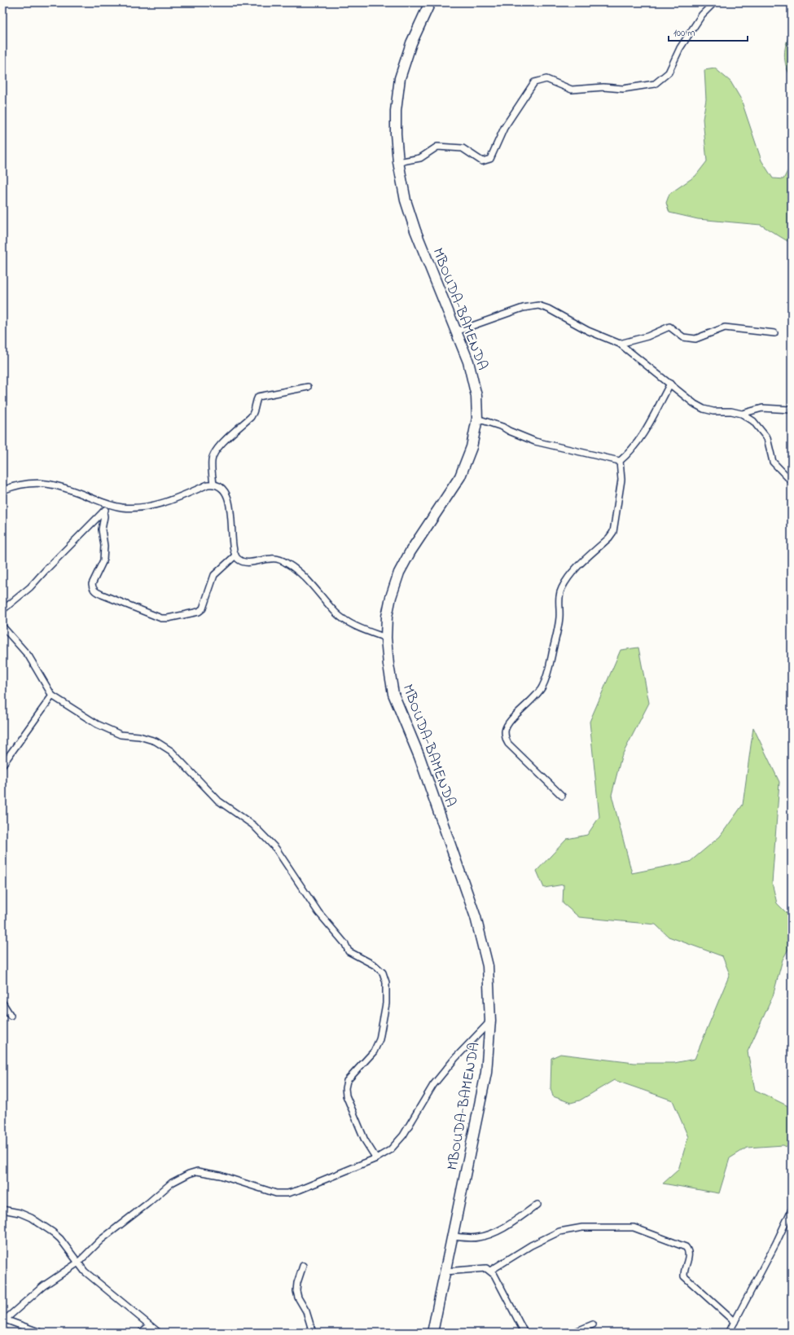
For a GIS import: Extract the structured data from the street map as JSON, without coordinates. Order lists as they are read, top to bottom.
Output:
{
  "streets": {
    "highway": ["MBOUDA-BAMENDA"]
  },
  "scale_bar": "100 m"
}
